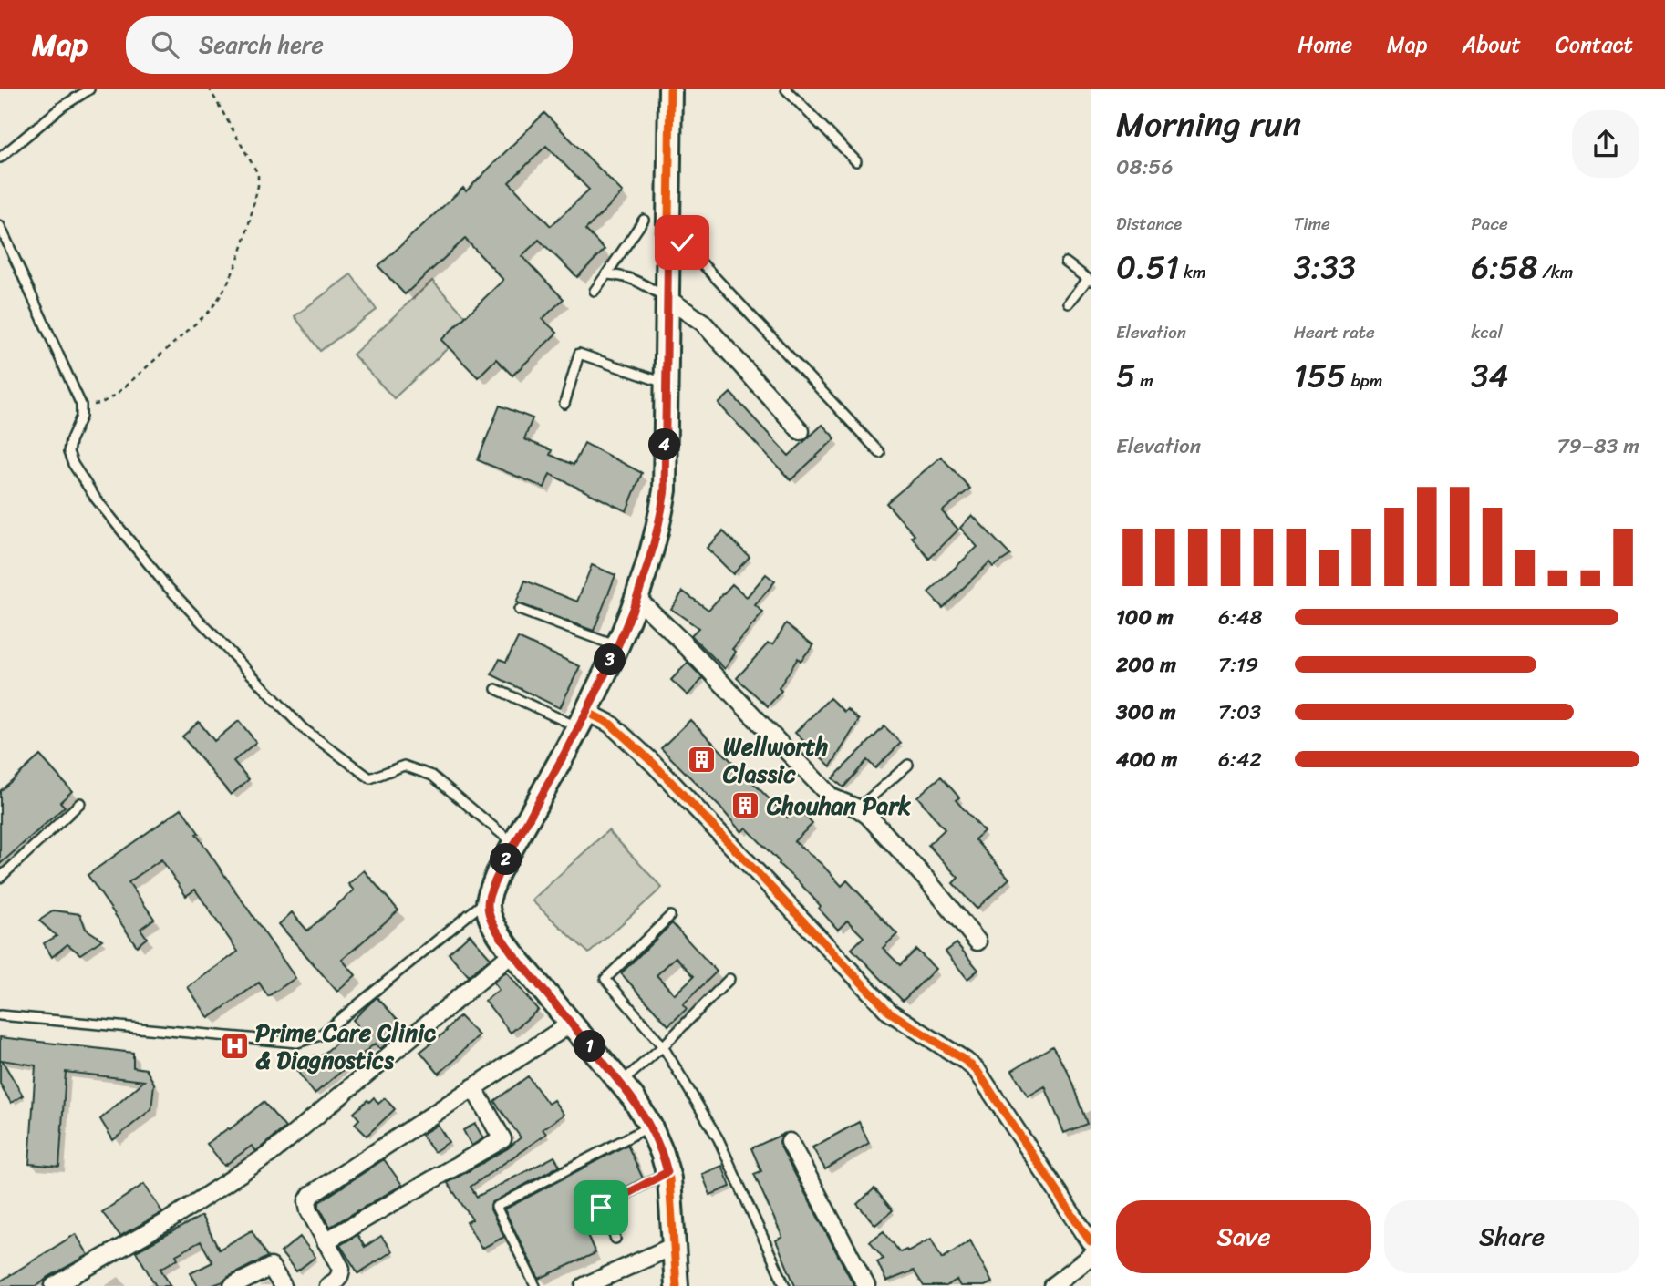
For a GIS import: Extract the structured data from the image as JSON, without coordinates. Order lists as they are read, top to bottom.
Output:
{
  "places": {
    "building": ["Wellworth Classic", "Chouhan Park"],
    "hospital": ["Prime Care Clinic & Diagnostics"]
  },
  "page": {
    "header": "Map",
    "search": "Search here",
    "nav": [
      "Home",
      "Map",
      "About",
      "Contact"
    ],
    "heading": ["Morning run", "08:56"],
    "stats": [
      ["Distance", "0.51 km"],
      ["Time", "3:33"],
      ["Pace", "6:58 /km"],
      ["Elevation", "5 m"],
      ["Heart rate", "155 bpm"],
      ["kcal", "34"]
    ],
    "chart": ["Elevation", "79–83 m"],
    "pins": [
      "4",
      "3",
      "2",
      "1"
    ],
    "list": [
      {
        "name": "100 m",
        "note": "6:48"
      },
      {
        "name": "200 m",
        "note": "7:19"
      },
      {
        "name": "300 m",
        "note": "7:03"
      },
      {
        "name": "400 m",
        "note": "6:42"
      }
    ],
    "buttons": ["Save", "Share"]
  }
}
